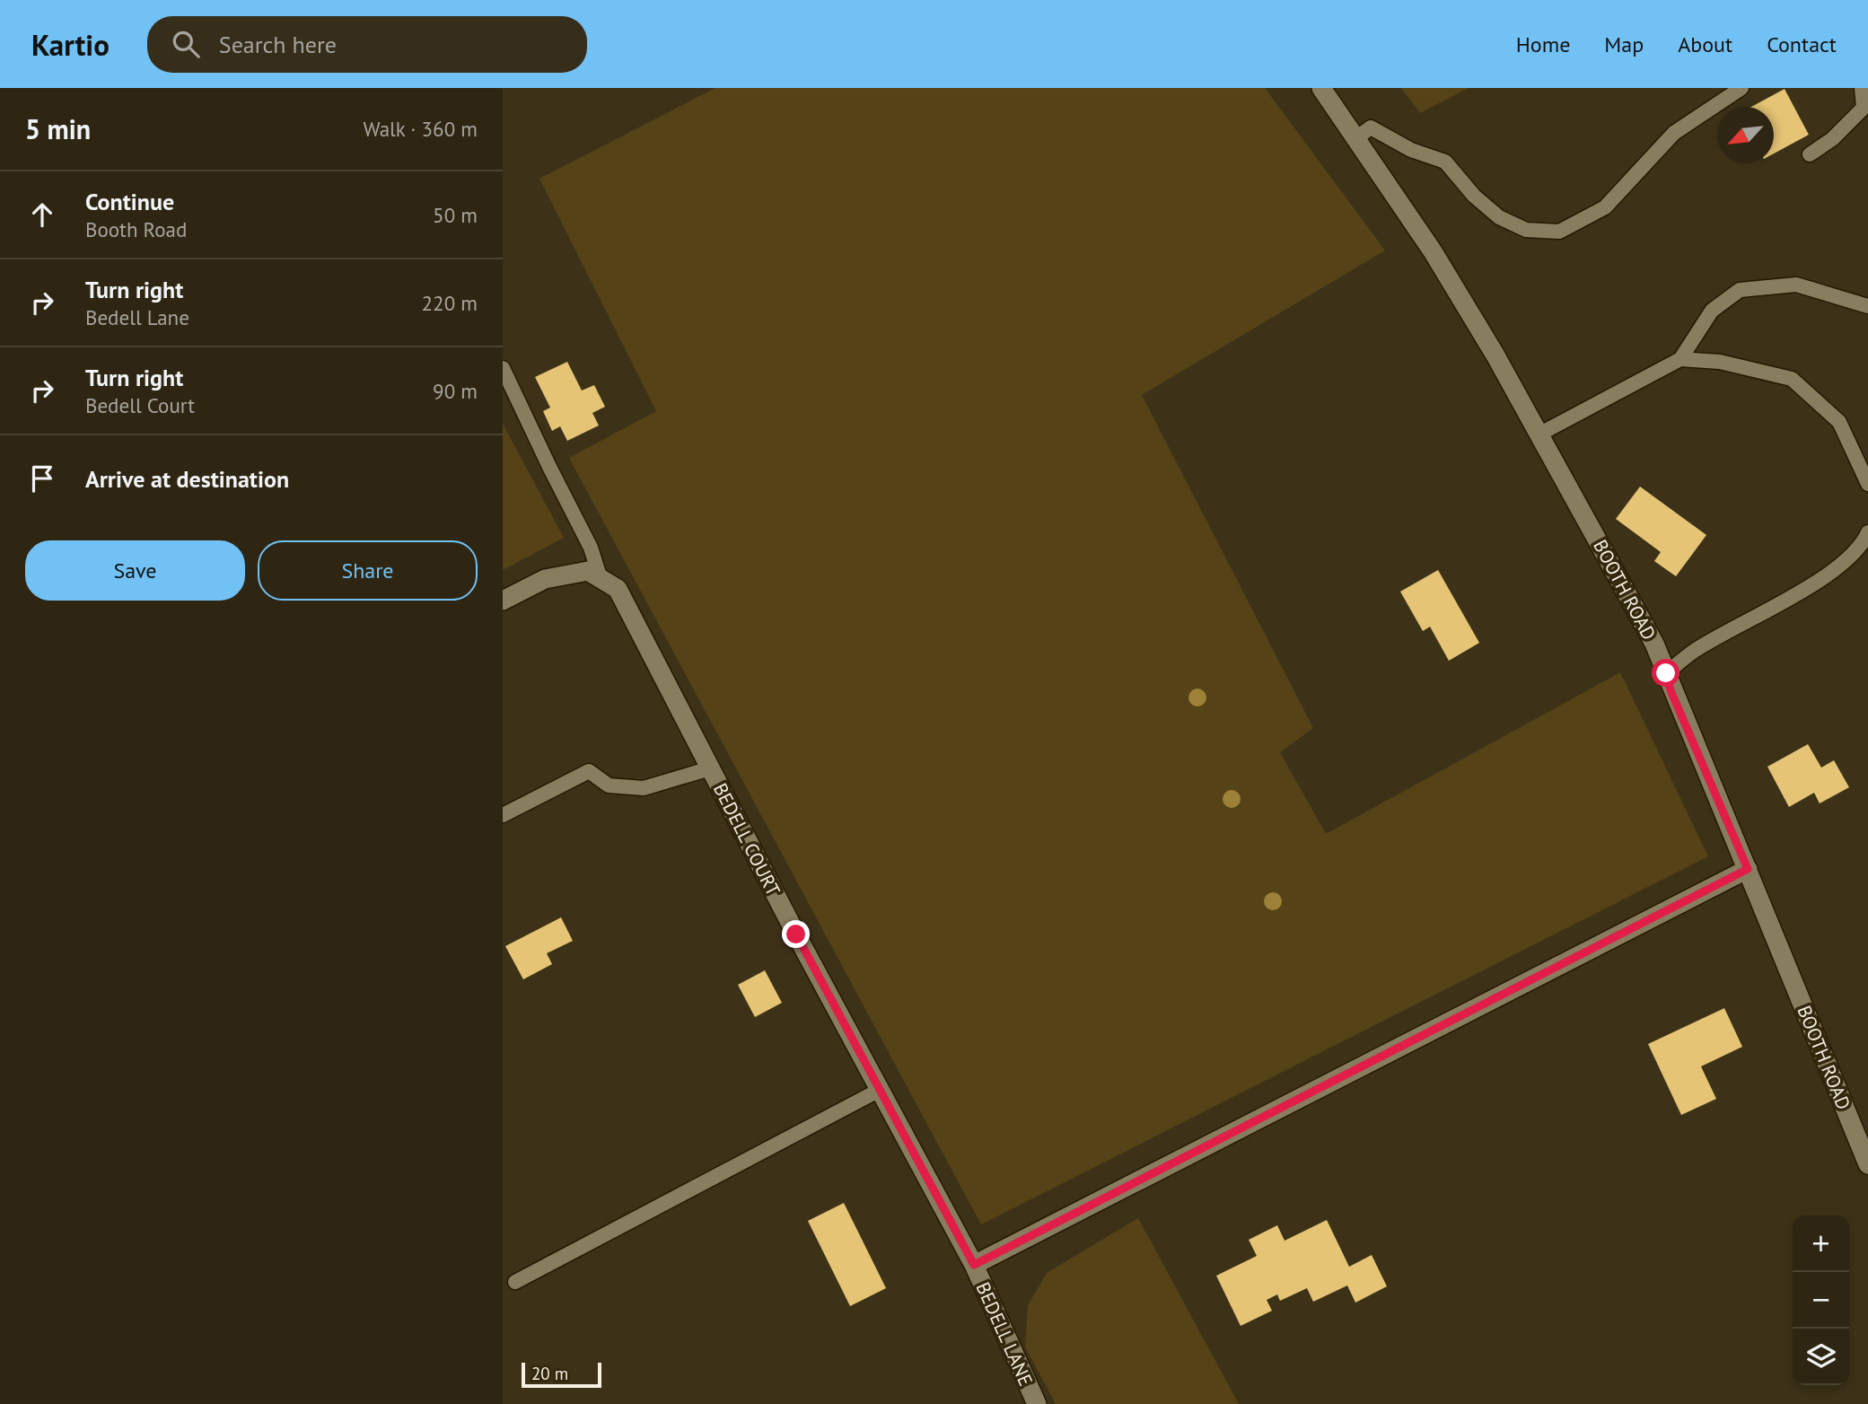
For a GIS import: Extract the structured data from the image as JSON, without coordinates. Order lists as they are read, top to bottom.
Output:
{
  "streets": {
    "street": ["BOOTH ROAD", "BEDELL COURT", "BEDELL LANE"]
  },
  "crossings": [
    ["BOOTH ROAD", "BEDELL LANE"],
    ["BEDELL COURT", "BEDELL LANE"]
  ],
  "scale_bar": "20 m",
  "north": "bottom left",
  "page": {
    "header": "Kartio",
    "search": "Search here",
    "nav": [
      "Home",
      "Map",
      "About",
      "Contact"
    ],
    "heading": ["5 min", "Walk · 360 m"],
    "list": [
      ["Continue", "Booth Road", "50 m"],
      ["Turn right", "Bedell Lane", "220 m"],
      ["Turn right", "Bedell Court", "90 m"],
      "Arrive at destination"
    ],
    "buttons": ["Save", "Share"],
    "map_buttons": ["+", "−"],
    "scale": "20 m"
  }
}
